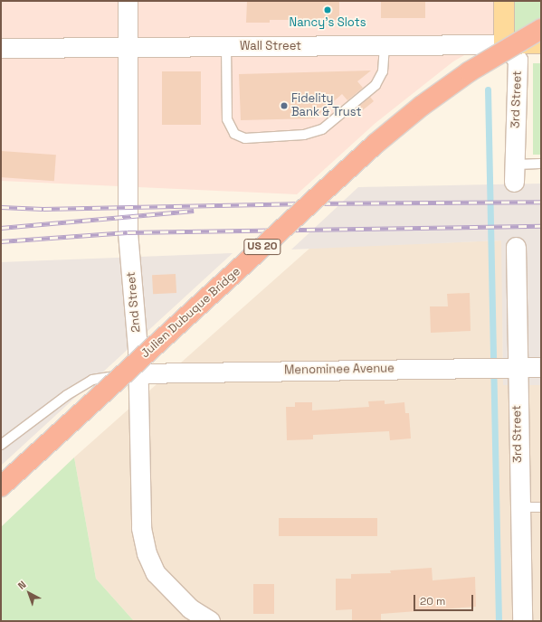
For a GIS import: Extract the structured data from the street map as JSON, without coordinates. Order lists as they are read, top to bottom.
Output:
{
  "streets": {
    "highway": ["US 20", "Julien Dubuque Bridge"],
    "main road": ["Wall Street"],
    "street": ["3rd Street", "2nd Street", "Menominee Avenue"]
  },
  "crossings": [
    ["Wall Street", "3rd Street"],
    ["Wall Street", "2nd Street"],
    ["3rd Street", "Menominee Avenue"],
    ["2nd Street", "Menominee Avenue"]
  ],
  "places": ["Nancy's Slots", "Fidelity Bank & Trust"],
  "scale_bar": "20 m",
  "north": "top left"
}
